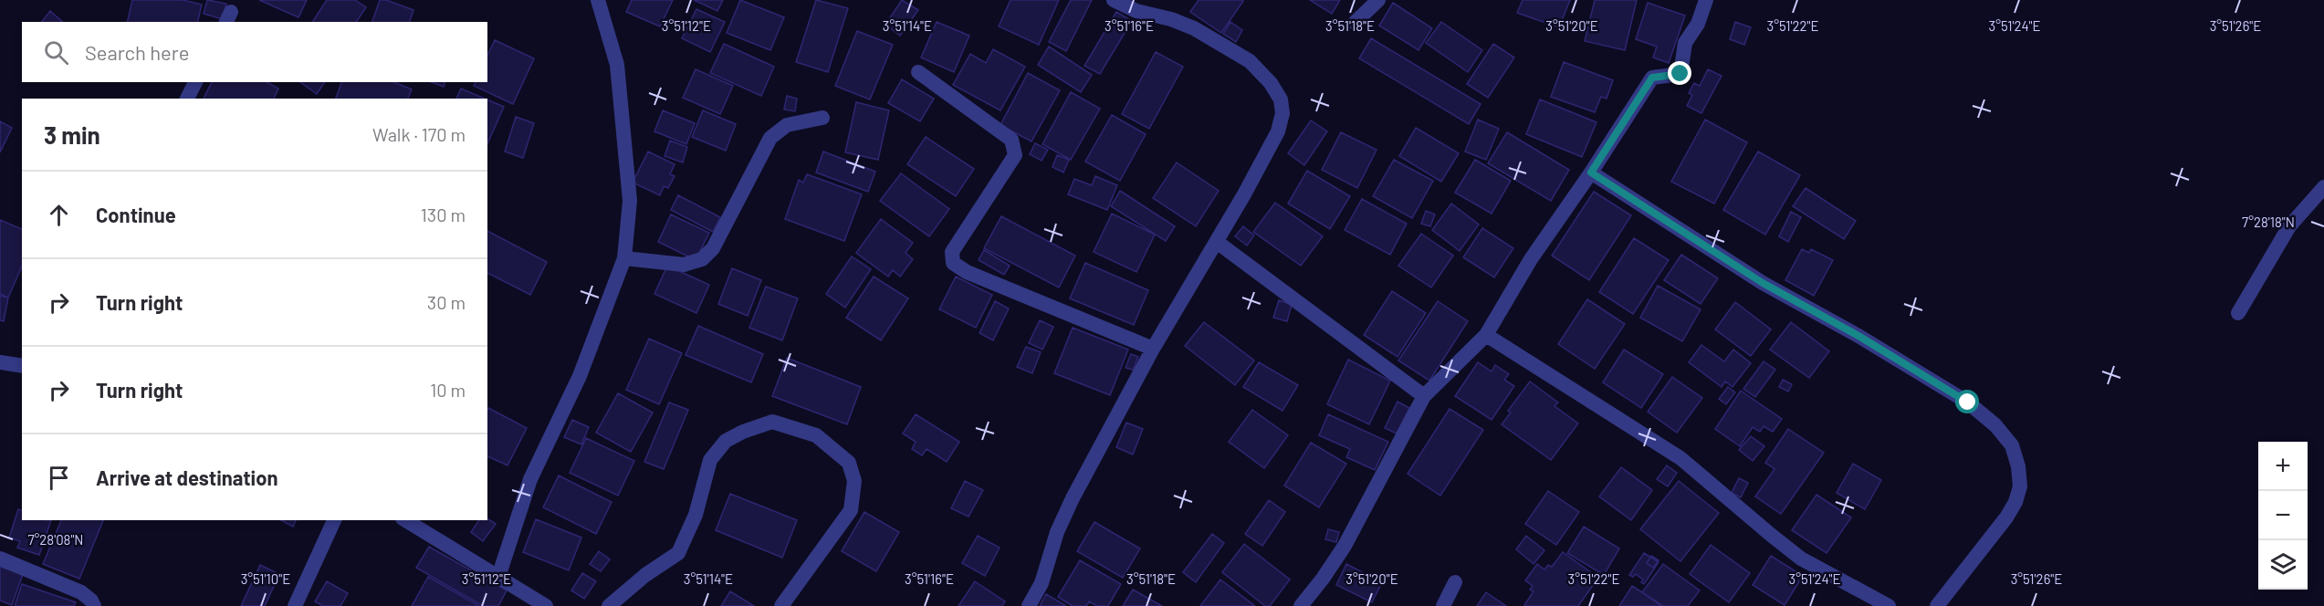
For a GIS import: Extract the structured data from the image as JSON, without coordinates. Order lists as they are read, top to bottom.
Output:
{
  "page": {
    "search": "Search here",
    "heading": ["3 min", "Walk · 170 m"],
    "list": [
      ["Continue", "130 m"],
      ["Turn right", "30 m"],
      ["Turn right", "10 m"],
      "Arrive at destination"
    ],
    "map_buttons": ["+", "−"]
  },
  "coordinates": [
    "3°51'12\"E",
    "3°51'14\"E",
    "3°51'16\"E",
    "3°51'18\"E",
    "3°51'20\"E",
    "3°51'22\"E",
    "3°51'24\"E",
    "3°51'26\"E",
    "7°28'18\"N",
    "7°28'08\"N",
    "3°51'10\"E"
  ]
}
